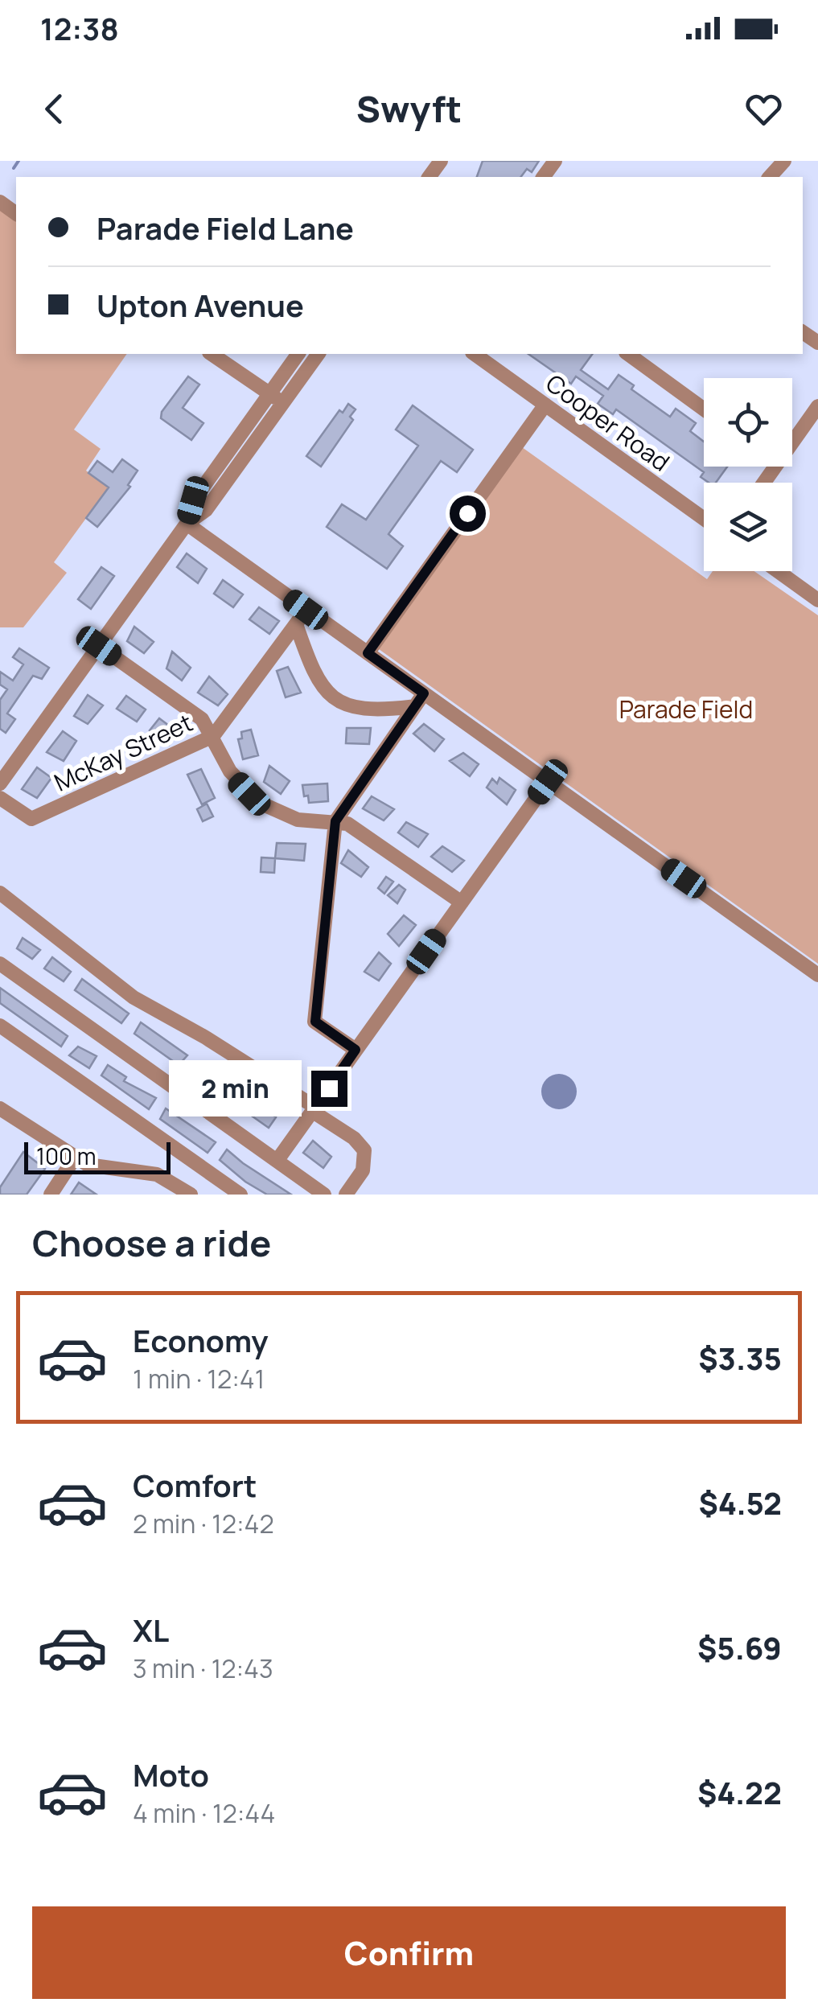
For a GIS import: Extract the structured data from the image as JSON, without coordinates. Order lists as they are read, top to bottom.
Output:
{
  "streets": {
    "street": ["Cooper Road", "McKay Street"]
  },
  "parks": ["Parade Field"],
  "scale_bar": "100 m",
  "page": {
    "status": "12:38",
    "header": "Swyft",
    "banner": ["Parade Field Lane", "Upton Avenue"],
    "bubble": "2 min",
    "scale": "100 m",
    "heading": "Choose a ride",
    "list": [
      {
        "name": "Economy",
        "note": "1 min · 12:41",
        "value": "$3.35"
      },
      {
        "name": "Comfort",
        "note": "2 min · 12:42",
        "value": "$4.52"
      },
      {
        "name": "XL",
        "note": "3 min · 12:43",
        "value": "$5.69"
      },
      {
        "name": "Moto",
        "note": "4 min · 12:44",
        "value": "$4.22"
      }
    ],
    "buttons": "Confirm"
  }
}
